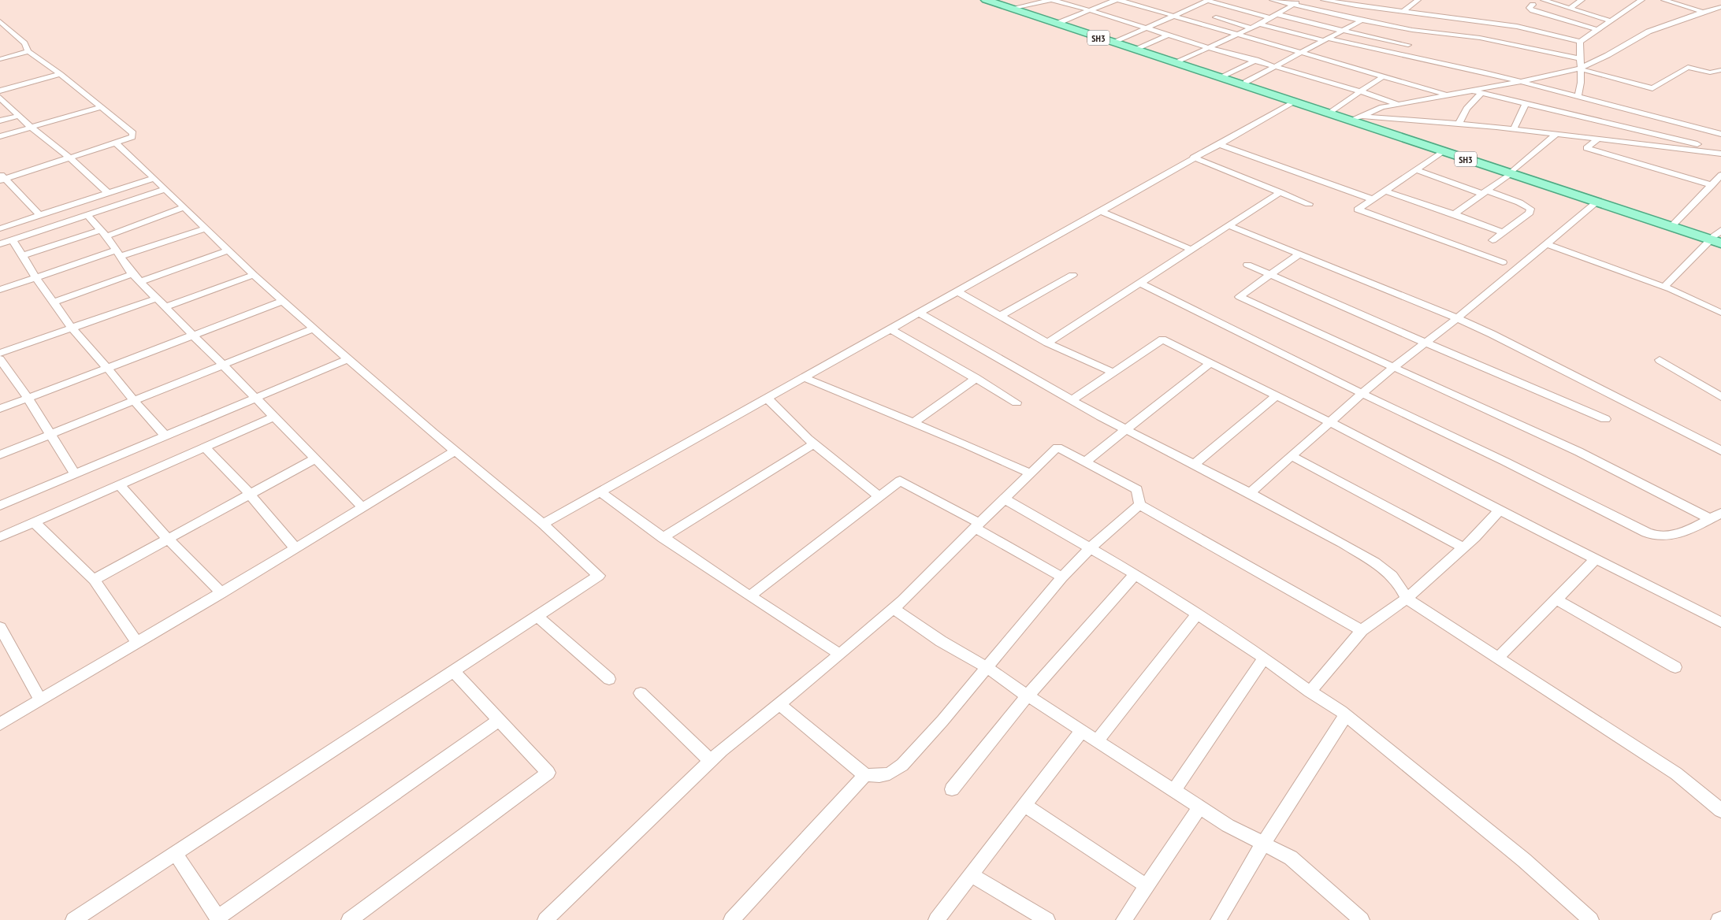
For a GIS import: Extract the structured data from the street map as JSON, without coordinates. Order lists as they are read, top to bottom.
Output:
{
  "streets": {
    "main road": ["SH3"]
  }
}
